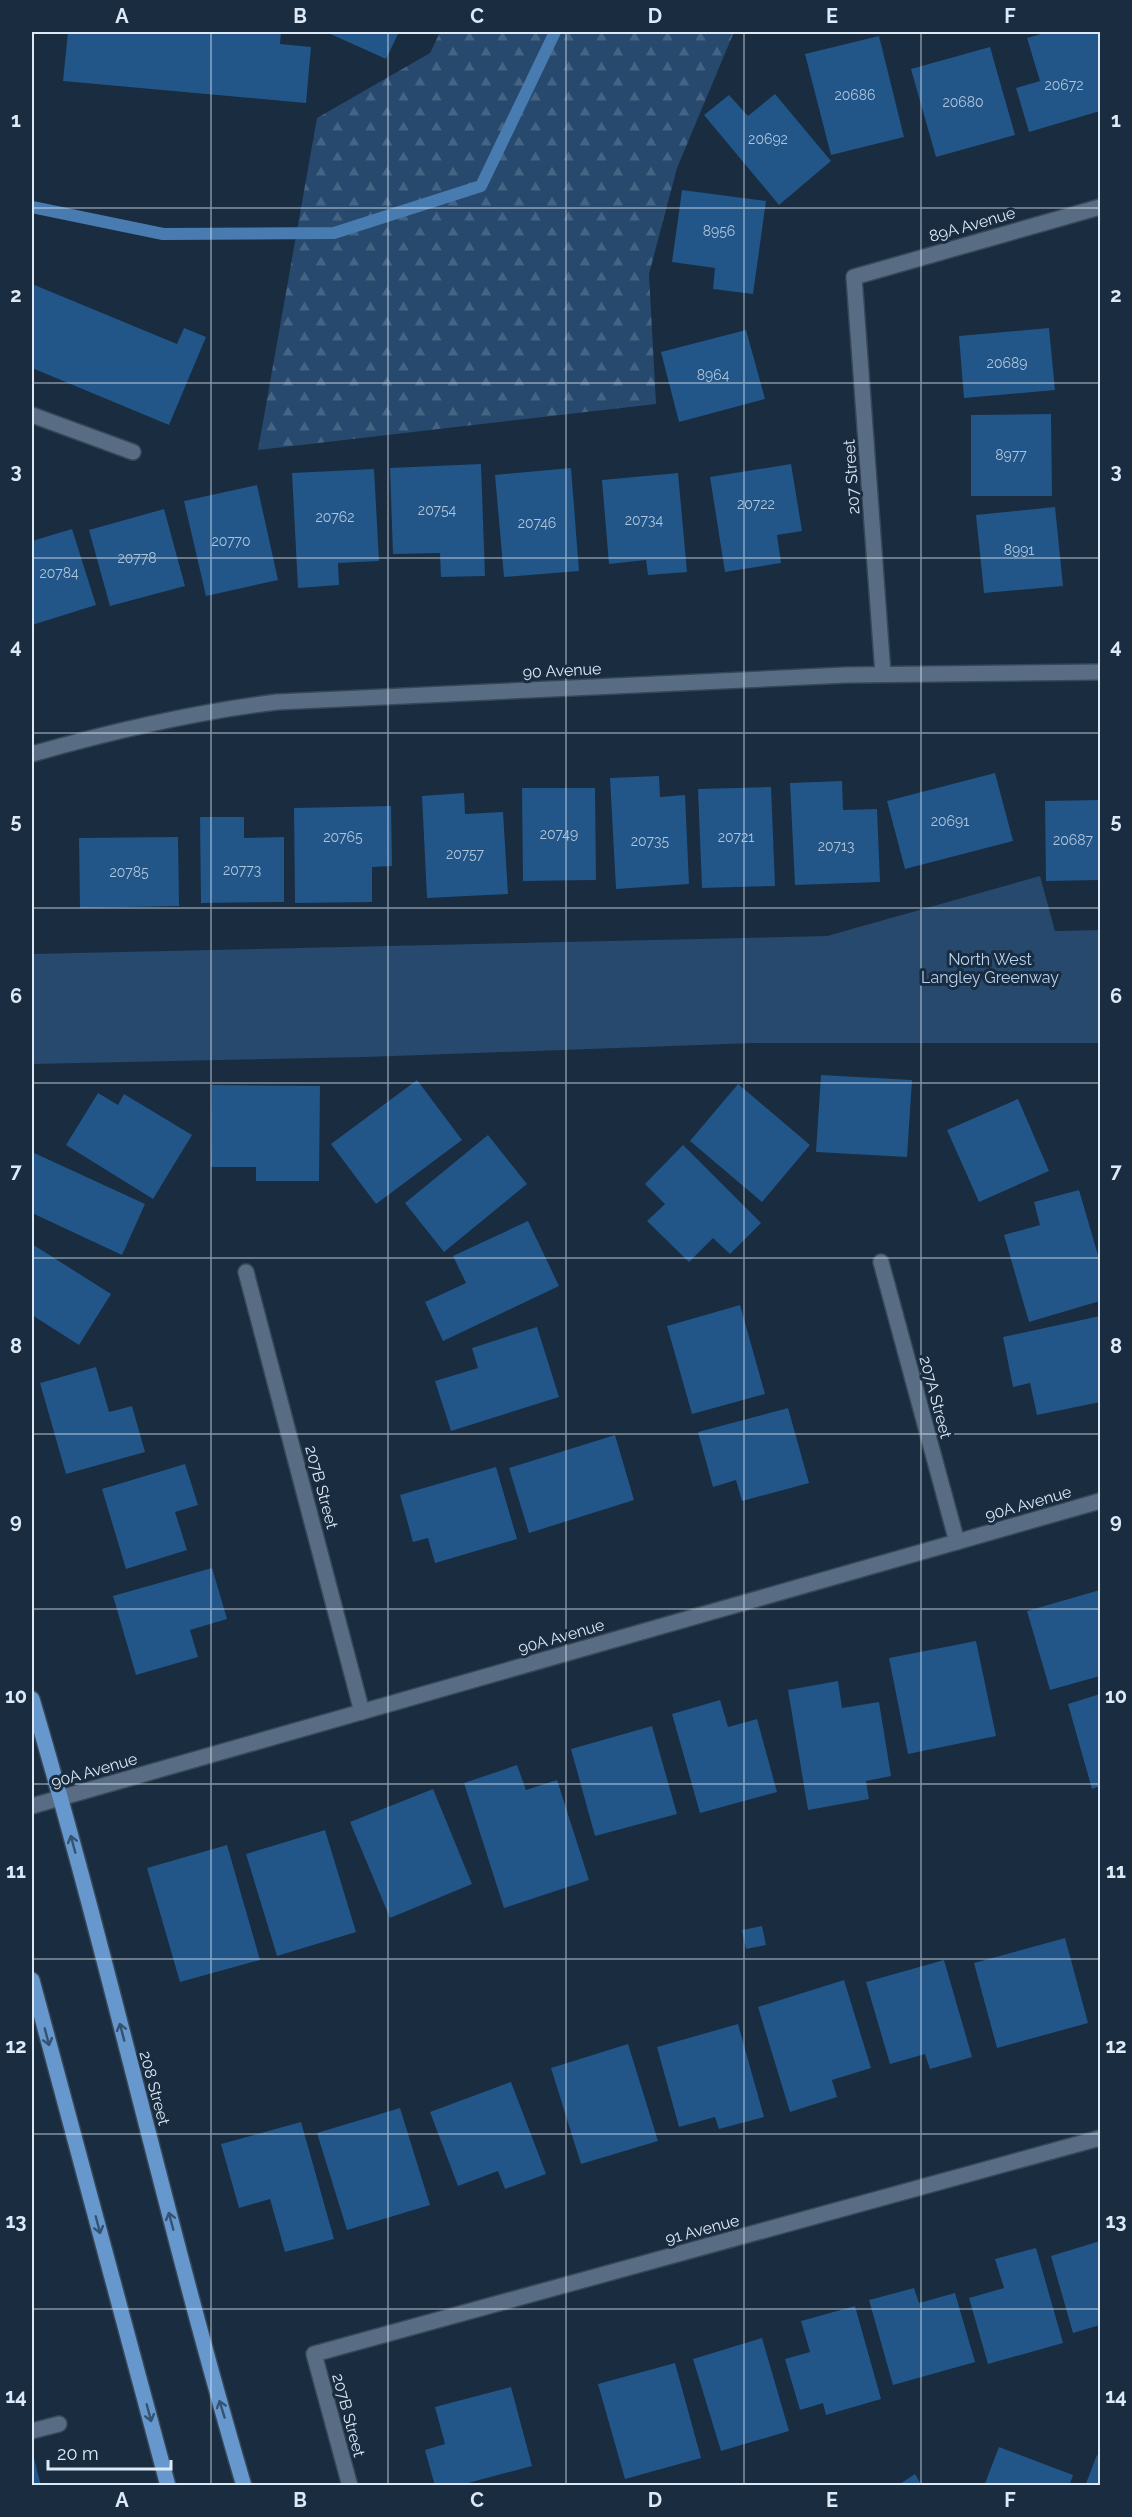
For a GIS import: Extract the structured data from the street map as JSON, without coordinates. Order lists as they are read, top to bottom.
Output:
{
  "streets": {
    "main road": ["208 Street"],
    "street": [
      "89A Avenue",
      "207 Street",
      "90 Avenue",
      "207A Street",
      "207B Street",
      "90A Avenue",
      "91 Avenue"
    ]
  },
  "crossings": [
    ["89A Avenue", "207 Street"],
    ["207 Street", "90 Avenue"],
    ["207A Street", "90A Avenue"],
    ["207B Street", "90A Avenue"],
    ["207B Street", "91 Avenue"],
    ["90A Avenue", "208 Street"]
  ],
  "parks": ["North West Langley Greenway"],
  "house_numbers": [
    "20672",
    "20686",
    "20680",
    "20692",
    "8956",
    "20689",
    "8964",
    "8977",
    "20722",
    "20754",
    "20762",
    "20734",
    "20746",
    "20770",
    "8991",
    "20778",
    "20784",
    "20691",
    "20749",
    "20765",
    "20721",
    "20687",
    "20735",
    "20713",
    "20757",
    "20773",
    "20785"
  ],
  "scale_bar": "20 m",
  "grid": {
    "columns": [
      "A",
      "B",
      "C",
      "D",
      "E",
      "F"
    ],
    "rows": [
      "1",
      "2",
      "3",
      "4",
      "5",
      "6",
      "7",
      "8",
      "9",
      "10",
      "11",
      "12",
      "13",
      "14"
    ]
  }
}
